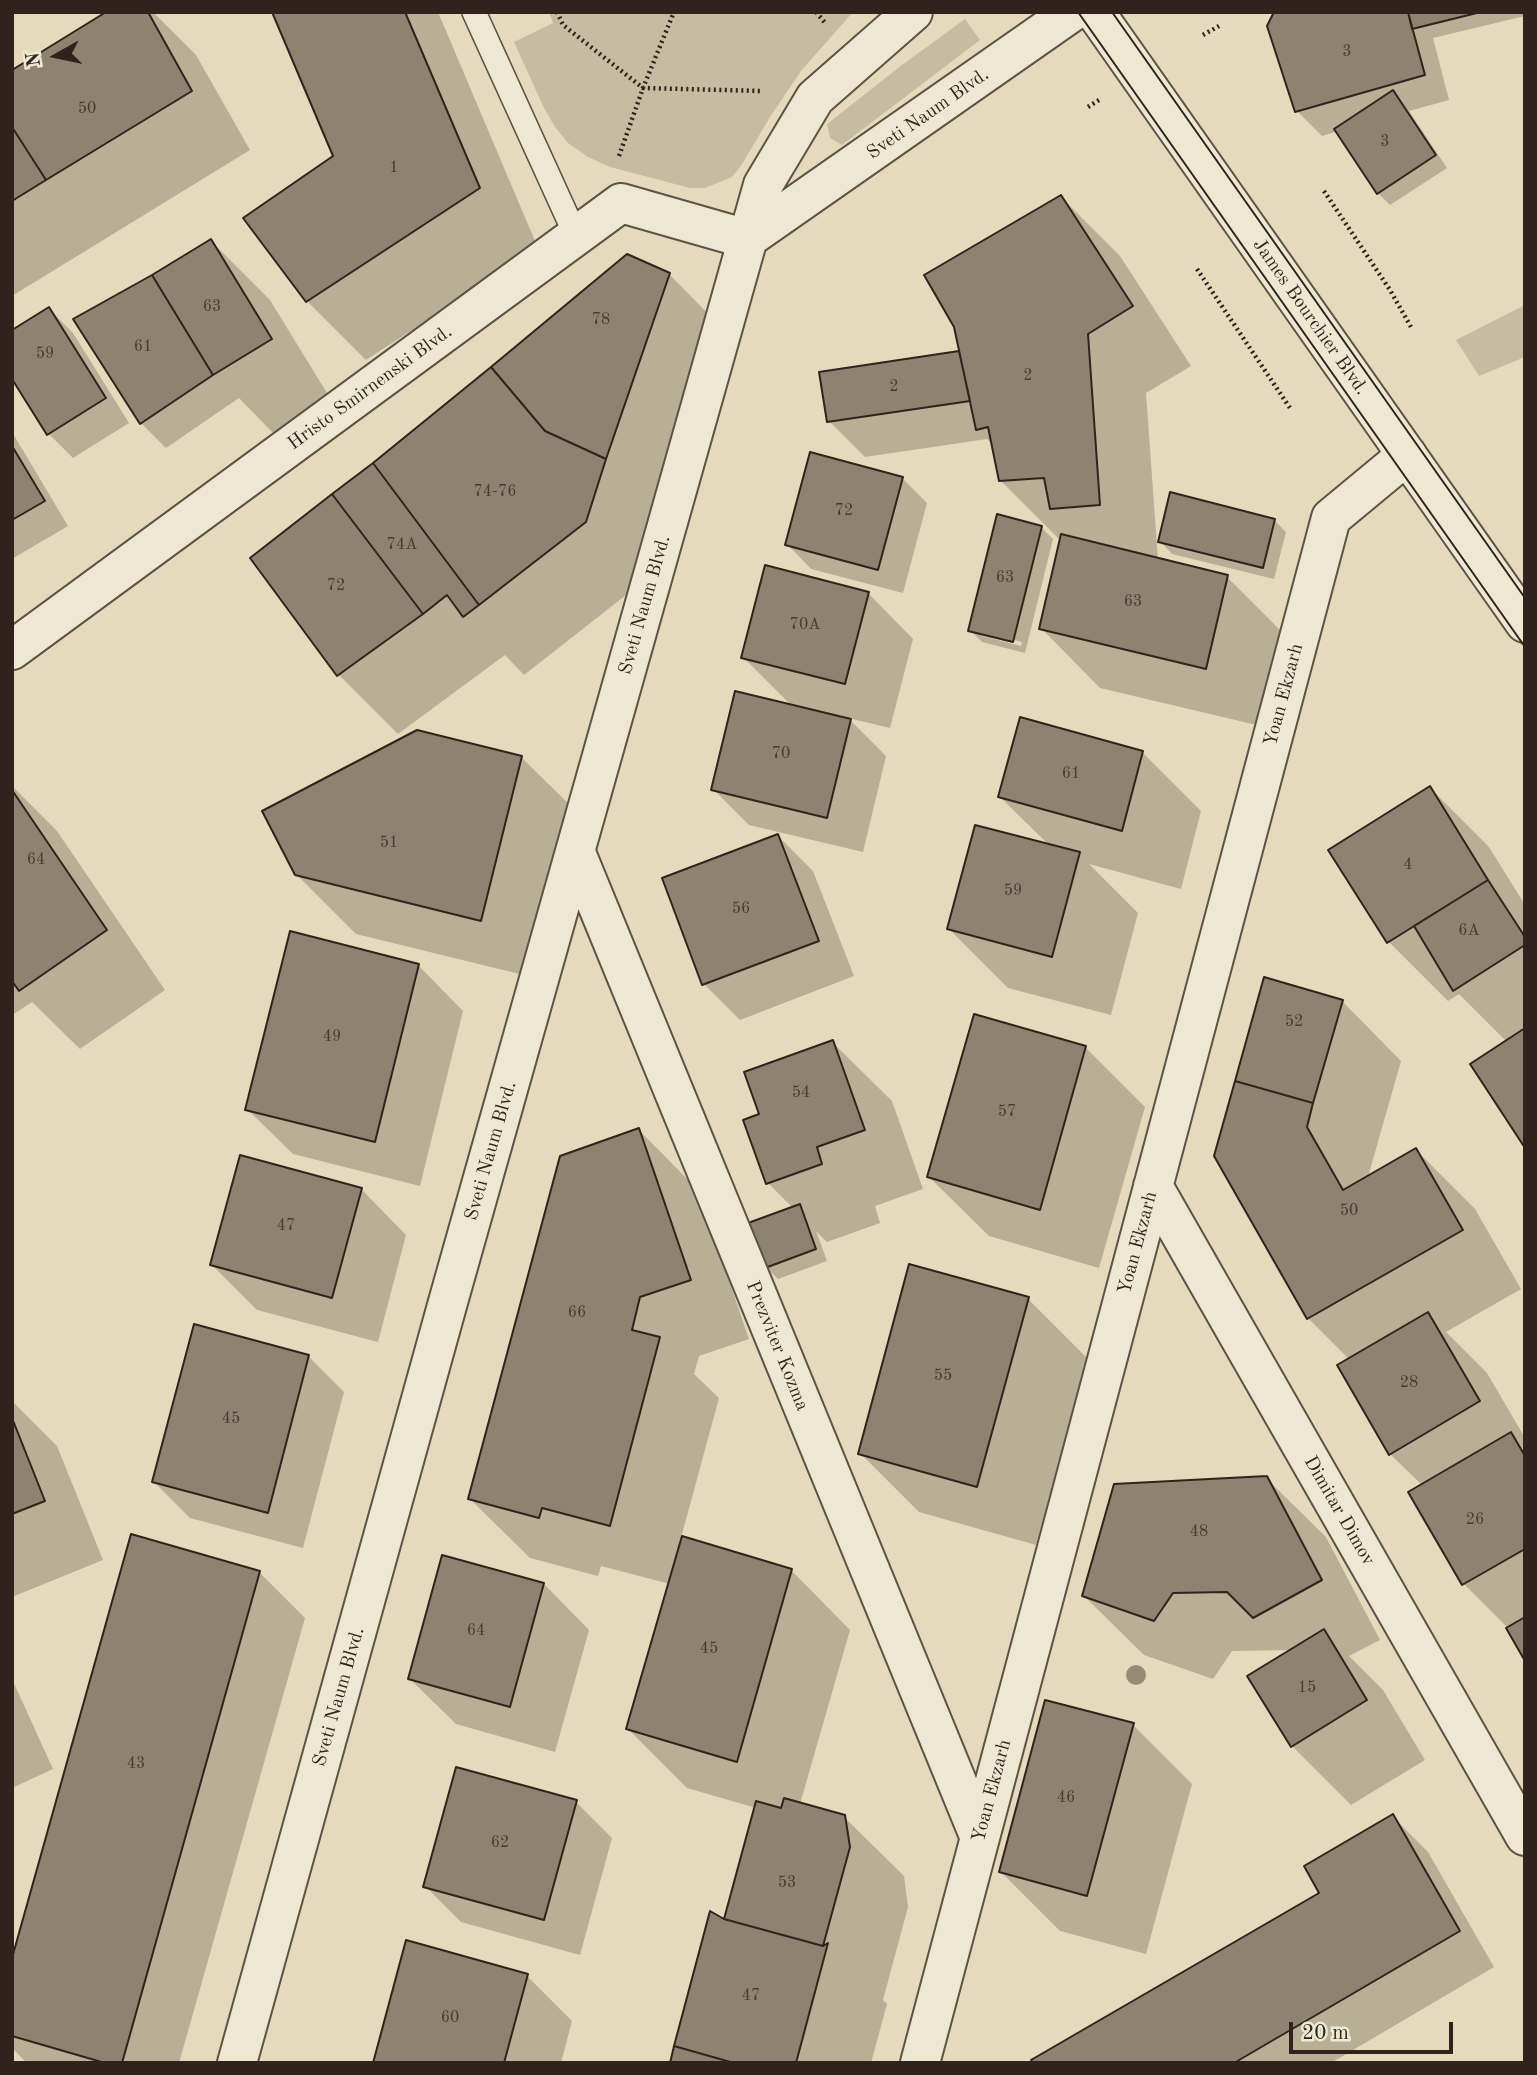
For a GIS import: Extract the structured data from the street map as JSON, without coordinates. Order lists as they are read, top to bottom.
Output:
{
  "streets": {
    "street": [
      "Sveti Naum Blvd.",
      "James Bourchier Blvd.",
      "Hristo Smirnenski Blvd.",
      "Yoan Ekzarh",
      "Prezviter Kozma",
      "Dimitar Dimov"
    ]
  },
  "crossings": [
    ["Sveti Naum Blvd.", "Hristo Smirnenski Blvd."],
    ["Sveti Naum Blvd.", "Prezviter Kozma"],
    ["James Bourchier Blvd.", "Yoan Ekzarh"],
    ["Yoan Ekzarh", "Prezviter Kozma"],
    ["Yoan Ekzarh", "Dimitar Dimov"]
  ],
  "house_numbers": [
    "3",
    "50",
    "3",
    "1",
    "63",
    "78",
    "61",
    "59",
    "2",
    "2",
    "74-76",
    "72",
    "74А",
    "63",
    "72",
    "63",
    "70A",
    "70",
    "61",
    "51",
    "64",
    "4",
    "59",
    "56",
    "6A",
    "52",
    "49",
    "54",
    "57",
    "50",
    "47",
    "66",
    "55",
    "28",
    "45",
    "26",
    "48",
    "64",
    "45",
    "15",
    "43",
    "46",
    "62",
    "53",
    "47",
    "60"
  ],
  "scale_bar": "20 m",
  "north": "left"
}
